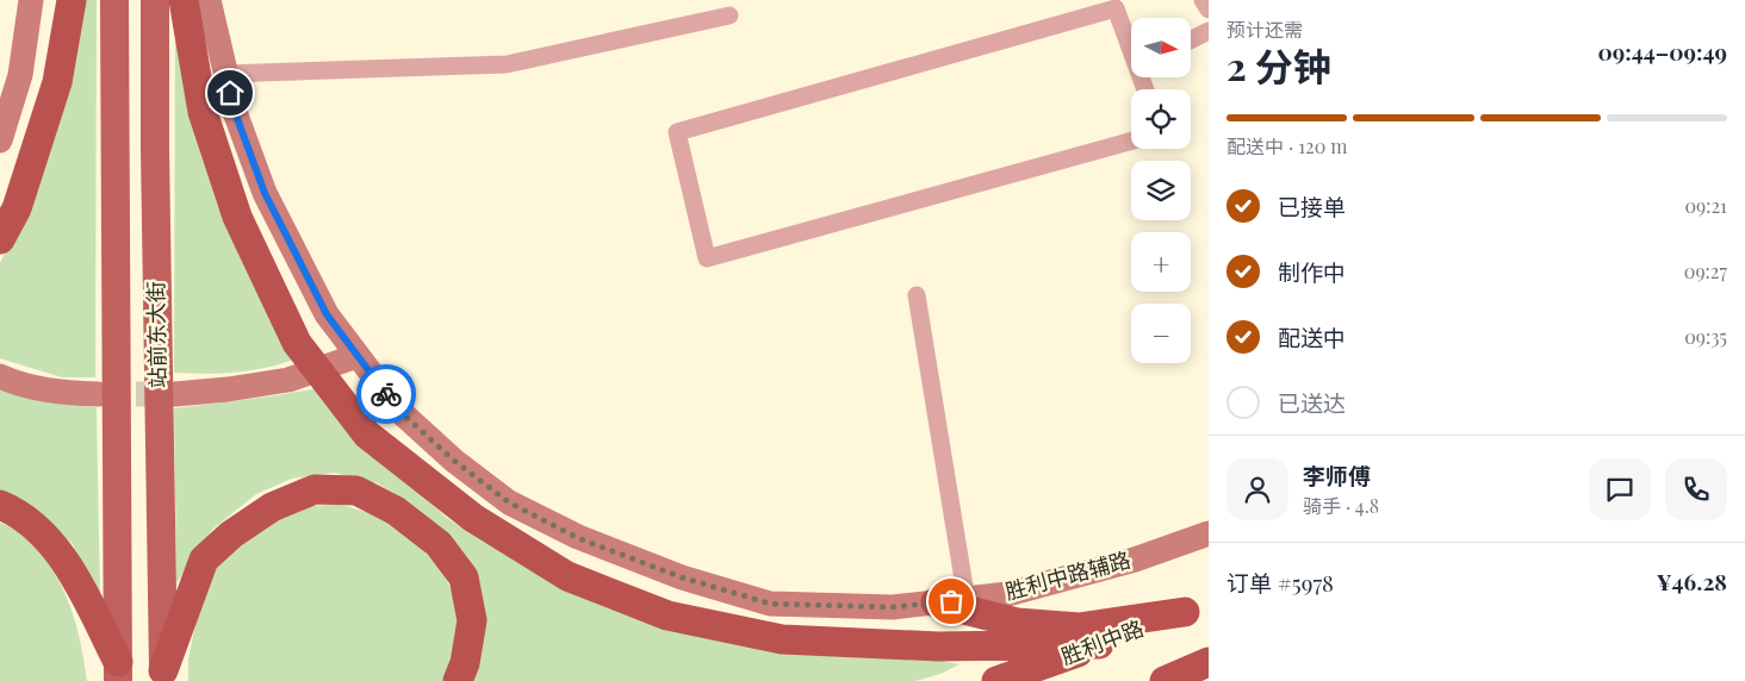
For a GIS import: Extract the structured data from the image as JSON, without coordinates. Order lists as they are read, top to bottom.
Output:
{
  "streets": {
    "highway": ["胜利中路"],
    "main road": ["站前东大街", "胜利中路辅路"]
  },
  "north": "right",
  "page": {
    "heading": ["2 分钟", "预计还需", "09:44–09:49"],
    "panel": [
      "李师傅",
      "骑手 · 4.8",
      "订单 #5978",
      "¥46.28"
    ],
    "map_buttons": ["+", "−"],
    "bar": "配送中 · 120 m",
    "list": [
      ["已接单", "09:21"],
      ["制作中", "09:27"],
      ["配送中", "09:35"],
      "已送达"
    ]
  }
}
